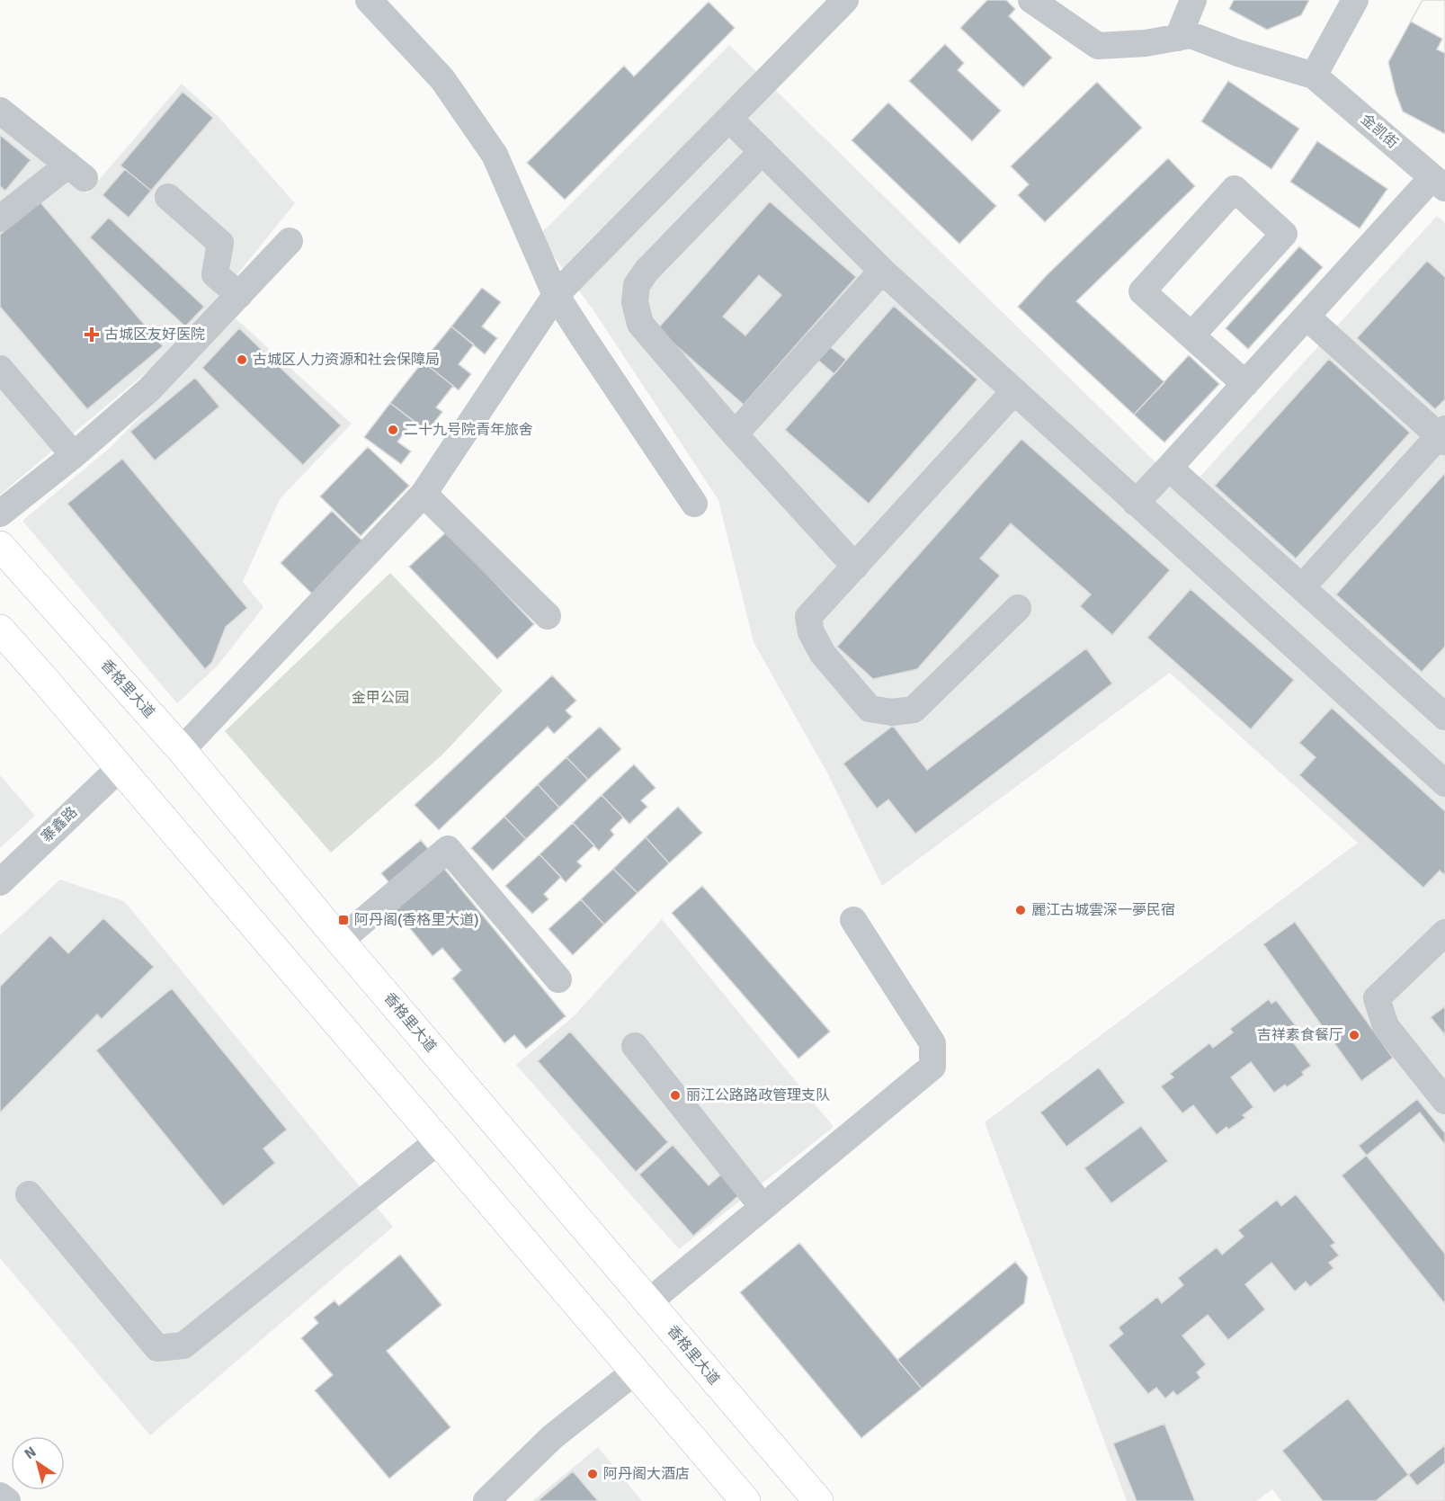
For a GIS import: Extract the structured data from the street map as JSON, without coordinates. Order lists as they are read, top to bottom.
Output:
{
  "streets": {
    "main road": ["香格里大道"],
    "street": ["金凯街", "寨鑫路"]
  },
  "parks": ["金甲公园"],
  "places": {
    "health": ["古城区友好医院"],
    "other": [
      "古城区人力资源和社会保障局",
      "二十九号院青年旅舍",
      "麗江古城雲深一夢民宿",
      "吉祥素食餐厅",
      "丽江公路路政管理支队",
      "阿丹阁大酒店"
    ],
    "transit": ["阿丹阁(香格里大道)"]
  },
  "north": "top left"
}
